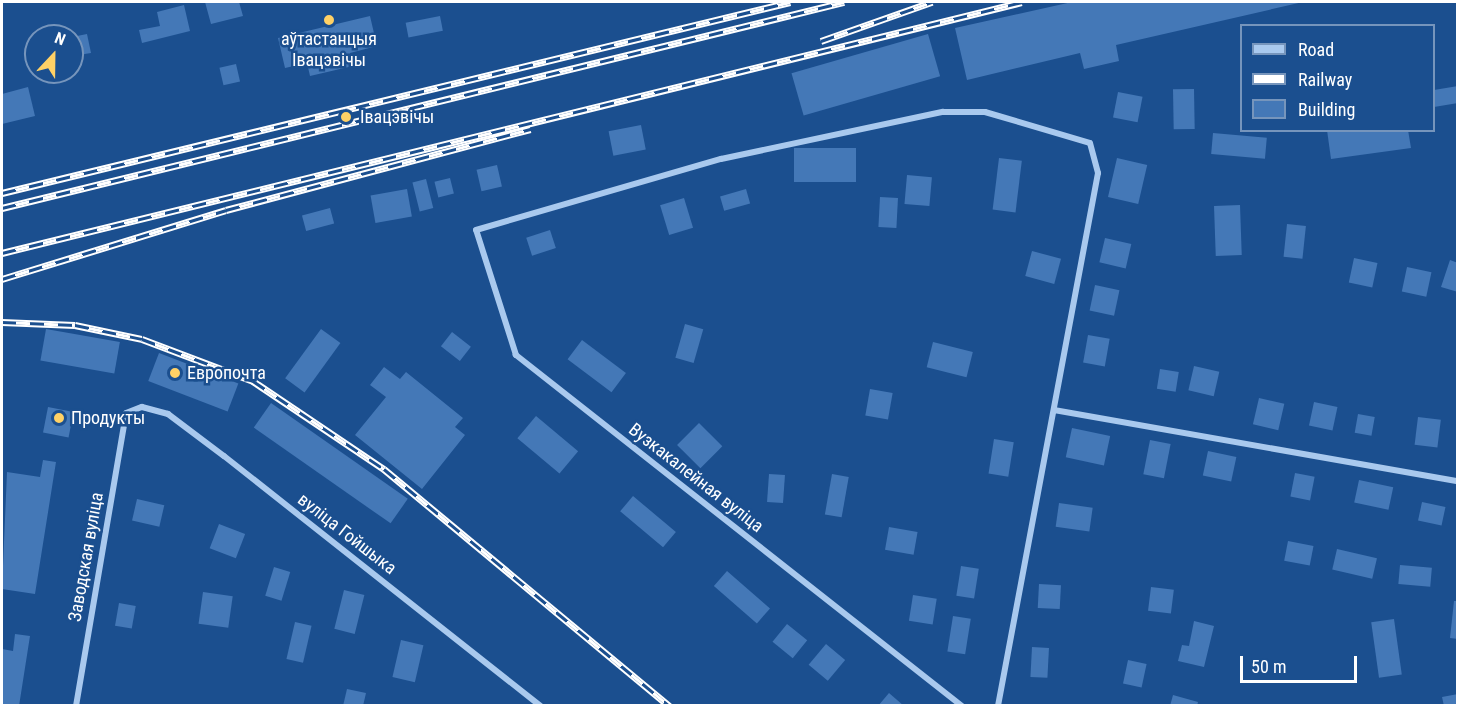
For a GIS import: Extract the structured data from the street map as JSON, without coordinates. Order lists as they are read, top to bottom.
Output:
{
  "streets": {
    "street": ["Вузкакалейная вуліца", "вуліца Гойшыка", "Заводская вуліца"]
  },
  "crossings": [
    ["вуліца Гойшыка", "Заводская вуліца"]
  ],
  "places": [
    "аўтастанцыя Івацэвічы",
    "Івацэвічы",
    "Европочта",
    "Продукты"
  ],
  "legend": ["Road", "Railway", "Building"],
  "scale_bar": "50 m",
  "north": "top"
}
